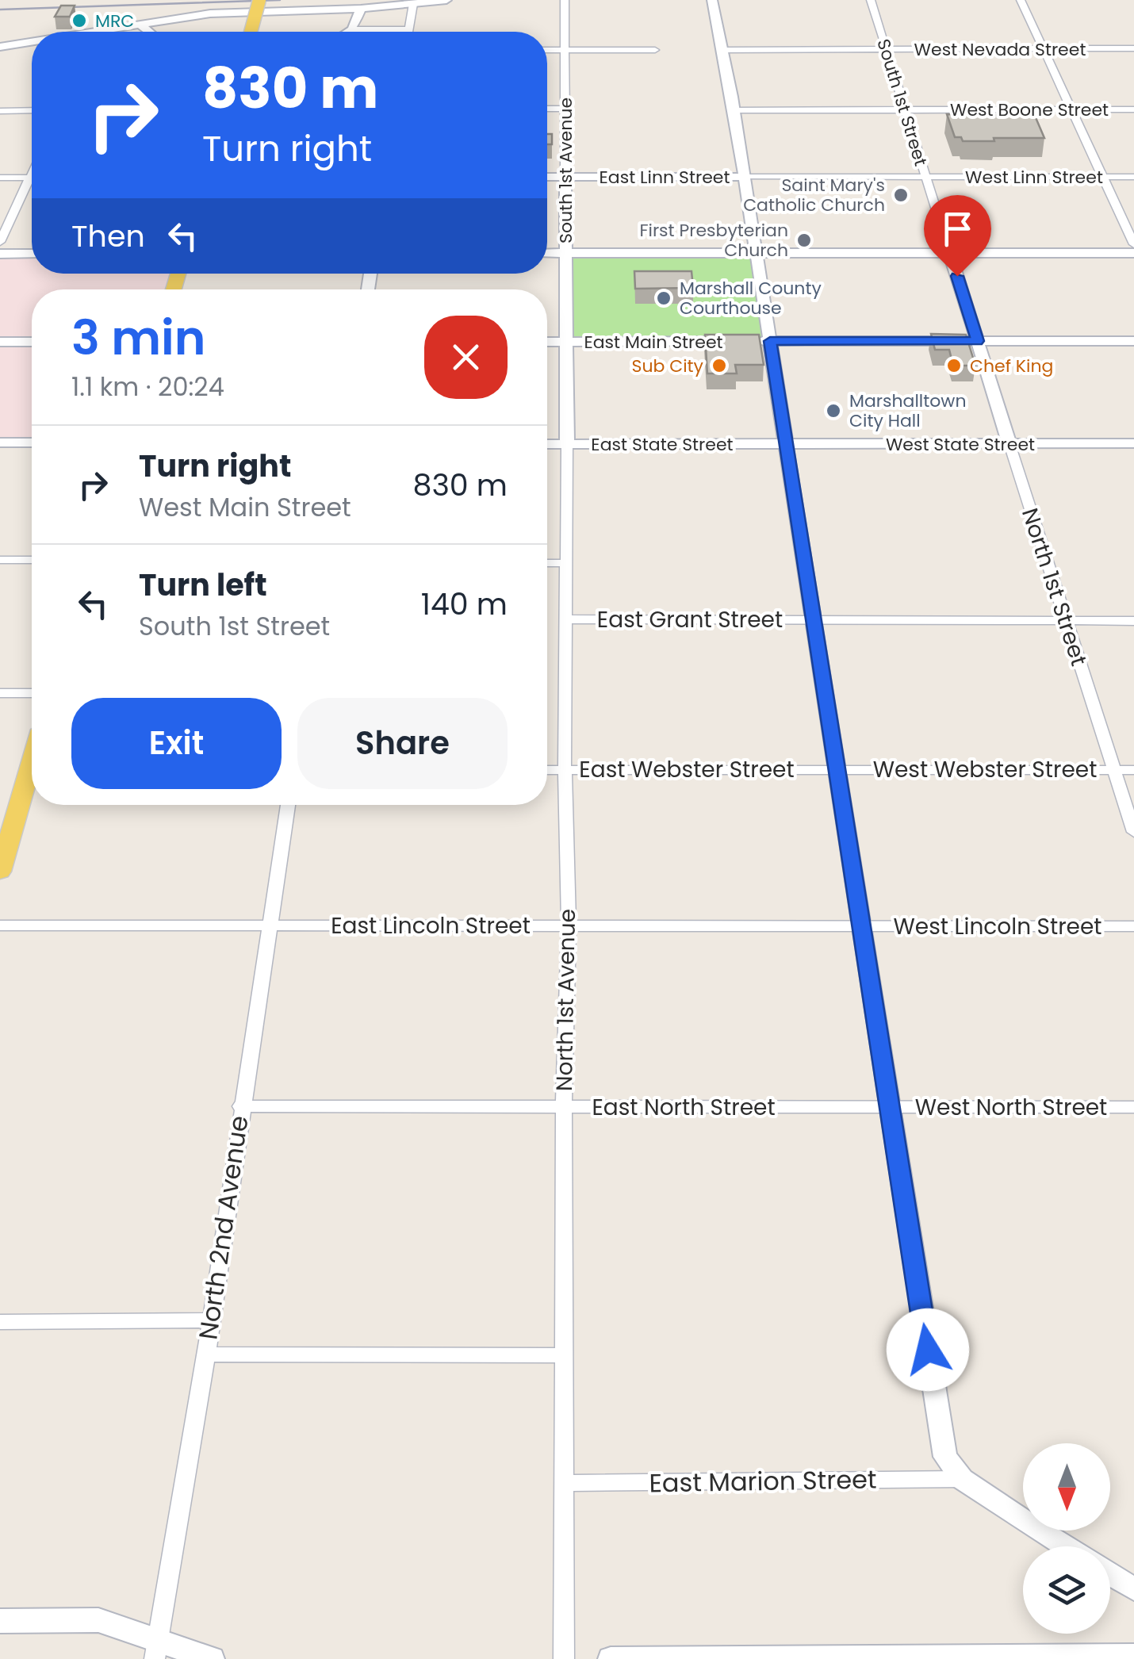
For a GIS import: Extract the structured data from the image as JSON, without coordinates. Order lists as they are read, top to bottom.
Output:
{
  "streets": {
    "street": [
      "West Nevada Street",
      "South 1st Street",
      "West Boone Street",
      "South 1st Avenue",
      "East Linn Street",
      "West Linn Street",
      "East Main Street",
      "East State Street",
      "West State Street",
      "North 1st Street",
      "East Grant Street",
      "East Webster Street",
      "West Webster Street",
      "East Lincoln Street",
      "West Lincoln Street",
      "North 1st Avenue",
      "East North Street",
      "West North Street",
      "North 2nd Avenue",
      "East Marion Street"
    ]
  },
  "crossings": [
    ["West Nevada Street", "South 1st Street"],
    ["South 1st Street", "West Boone Street"],
    ["South 1st Street", "West Linn Street"],
    ["South 1st Street", "East Main Street"],
    ["South 1st Street", "North 1st Street"],
    ["South 1st Avenue", "East Linn Street"],
    ["South 1st Avenue", "East Main Street"],
    ["South 1st Avenue", "North 1st Avenue"],
    ["East Linn Street", "West Linn Street"],
    ["East Main Street", "North 1st Street"],
    ["East Main Street", "North 1st Avenue"],
    ["East State Street", "West State Street"],
    ["East State Street", "North 1st Avenue"],
    ["West State Street", "North 1st Street"],
    ["North 1st Street", "East Grant Street"],
    ["North 1st Street", "West Webster Street"],
    ["East Grant Street", "North 1st Avenue"],
    ["East Webster Street", "West Webster Street"],
    ["East Webster Street", "North 1st Avenue"],
    ["East Lincoln Street", "West Lincoln Street"],
    ["East Lincoln Street", "North 1st Avenue"],
    ["East Lincoln Street", "North 2nd Avenue"],
    ["North 1st Avenue", "East North Street"],
    ["North 1st Avenue", "East Marion Street"],
    ["East North Street", "West North Street"],
    ["East North Street", "North 2nd Avenue"]
  ],
  "places": [
    "MRC",
    "Saint Mary's Catholic Church",
    "First Presbyterian Church",
    "Marshall County Courthouse",
    "Sub City",
    "Chef King",
    "Marshalltown City Hall"
  ],
  "north": "bottom",
  "page": {
    "turn": ["830 m", "Turn right"],
    "then": "Then",
    "heading": ["3 min", "1.1 km · 20:24"],
    "list": [
      {
        "name": "Turn right",
        "note": "West Main Street",
        "value": "830 m"
      },
      {
        "name": "Turn left",
        "note": "South 1st Street",
        "value": "140 m"
      }
    ],
    "buttons": ["Exit", "Share"]
  }
}
